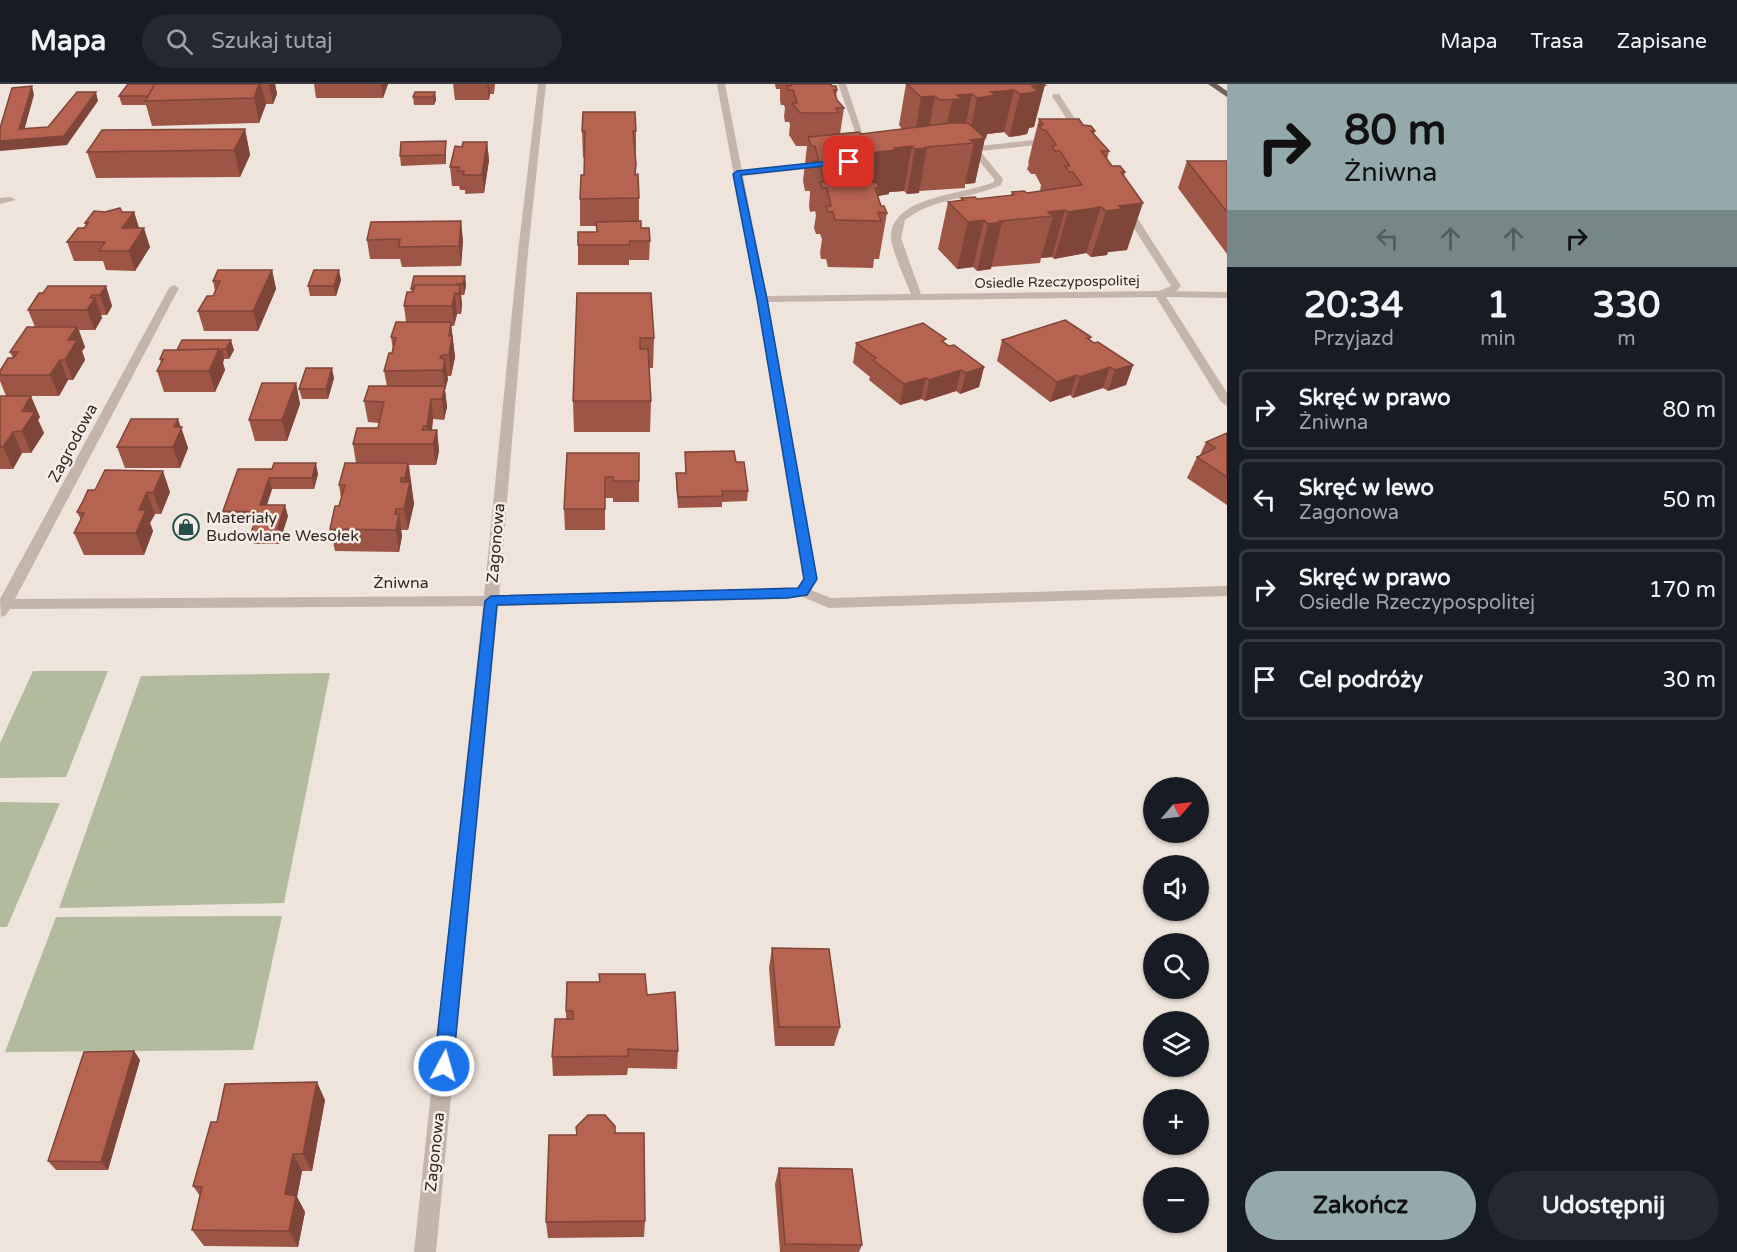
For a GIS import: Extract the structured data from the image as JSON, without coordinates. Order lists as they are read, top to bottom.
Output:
{
  "streets": {
    "street": [
      "Osiedle Rzeczypospolitej",
      "Zagrodowa",
      "Zagonowa",
      "Żniwna"
    ]
  },
  "crossings": [
    ["Zagrodowa", "Żniwna"],
    ["Zagonowa", "Żniwna"]
  ],
  "places": {
    "shop": ["Materiały Budowlane Wesołek"]
  },
  "north": "top right",
  "page": {
    "header": "Mapa",
    "search": "Szukaj tutaj",
    "nav": ["Mapa", "Trasa", "Zapisane"],
    "turn": ["80 m", "Żniwna"],
    "eta": [
      "20:34",
      "Przyjazd",
      "1",
      "min",
      "330",
      "m"
    ],
    "list": [
      {
        "name": "Skręć w prawo",
        "note": "Żniwna",
        "value": "80 m"
      },
      {
        "name": "Skręć w lewo",
        "note": "Zagonowa",
        "value": "50 m"
      },
      {
        "name": "Skręć w prawo",
        "note": "Osiedle Rzeczypospolitej",
        "value": "170 m"
      },
      {
        "name": "Cel podróży",
        "value": "30 m"
      }
    ],
    "map_buttons": ["+", "−"],
    "buttons": ["Zakończ", "Udostępnij"]
  }
}
